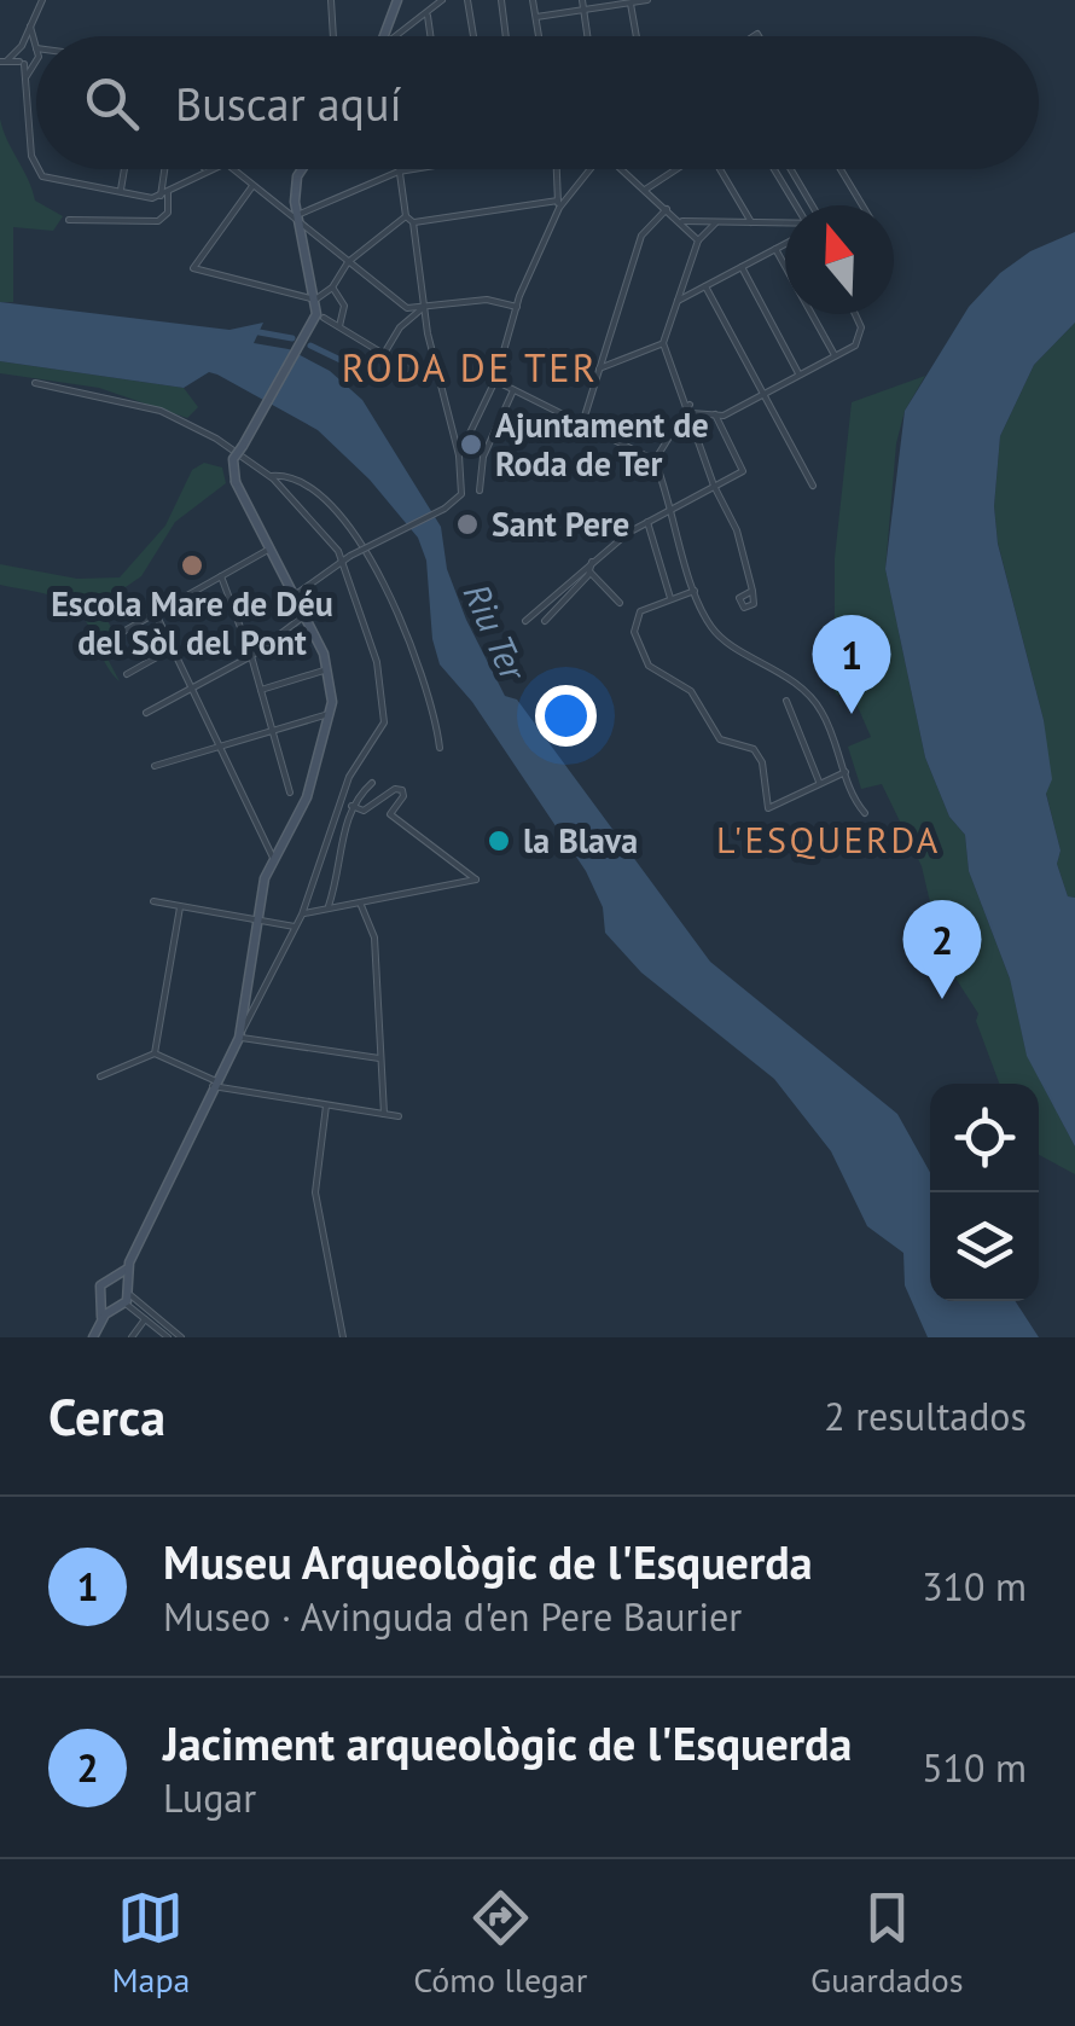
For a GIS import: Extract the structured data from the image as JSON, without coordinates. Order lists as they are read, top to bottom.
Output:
{
  "districts": ["RODA DE TER", "L'ESQUERDA"],
  "water": ["Riu Ter"],
  "places": [
    "Ajuntament de Roda de Ter",
    "Sant Pere",
    "Escola Mare de Déu del Sòl del Pont",
    "la Blava"
  ],
  "north": "top",
  "page": {
    "search": "Buscar aquí",
    "pins": ["1", "2"],
    "heading": ["Cerca", "2 resultados"],
    "list": [
      {
        "mark": "1",
        "name": "Museu Arqueològic de l'Esquerda",
        "note": "Museo · Avinguda d'en Pere Baurier",
        "value": "310 m"
      },
      {
        "mark": "2",
        "name": "Jaciment arqueològic de l'Esquerda",
        "note": "Lugar",
        "value": "510 m"
      }
    ],
    "nav": ["Mapa", "Cómo llegar", "Guardados"]
  }
}
